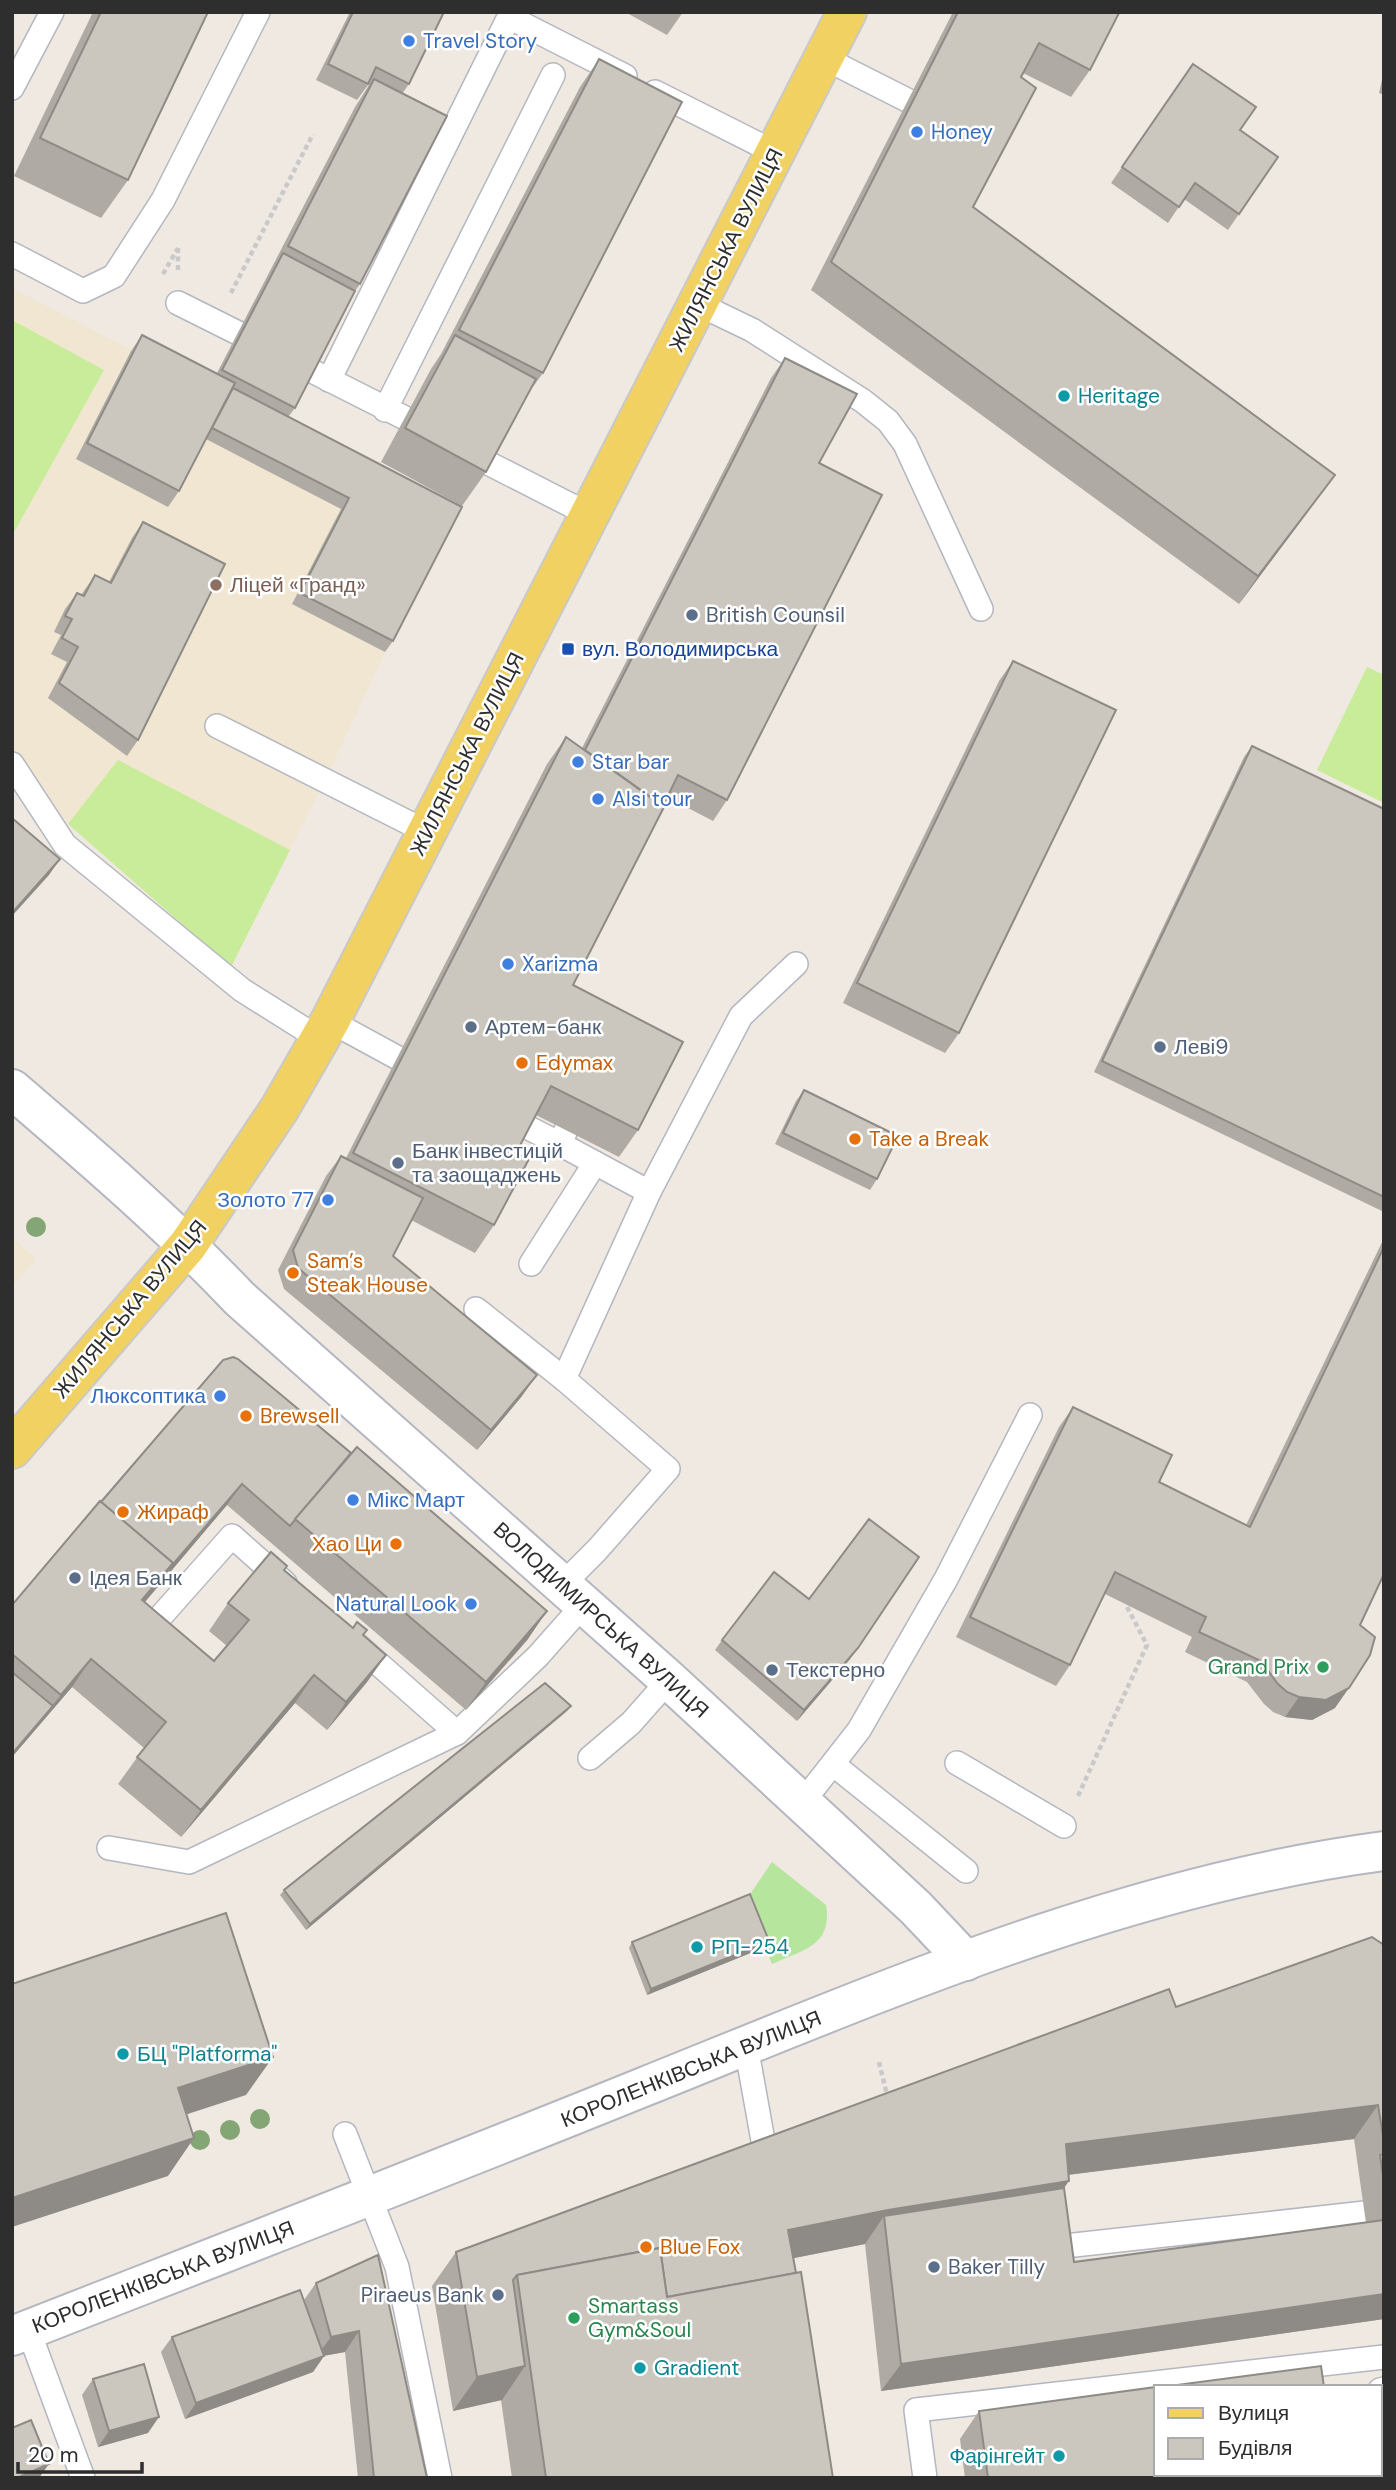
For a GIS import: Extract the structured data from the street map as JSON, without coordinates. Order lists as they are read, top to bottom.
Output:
{
  "streets": {
    "main road": ["ЖИЛЯНСЬКА ВУЛИЦЯ", "ВОЛОДИМИРСЬКА ВУЛИЦЯ", "КОРОЛЕНКІВСЬКА ВУЛИЦЯ"]
  },
  "crossings": [
    ["ЖИЛЯНСЬКА ВУЛИЦЯ", "ВОЛОДИМИРСЬКА ВУЛИЦЯ"],
    ["ВОЛОДИМИРСЬКА ВУЛИЦЯ", "КОРОЛЕНКІВСЬКА ВУЛИЦЯ"]
  ],
  "places": {
    "other": [
      "Travel Story",
      "Honey",
      "Heritage",
      "Ліцей «Гранд»",
      "British Counsil",
      "Star bar",
      "Alsi tour",
      "Xarizma",
      "Артем-банк",
      "Леві9",
      "Edymax",
      "Take a Break",
      "Банк інвестицій та заощаджень",
      "Золото 77",
      "Sam’s Steak House",
      "Люксоптика",
      "Brewsell",
      "Мікс Март",
      "Жираф",
      "Хао Ци",
      "Ідея Банк",
      "Natural Look",
      "Grand Prix",
      "Текстерно",
      "РП-254",
      "БЦ \"Platforma\"",
      "Blue Fox",
      "Baker Tilly",
      "Piraeus Bank",
      "Smartass Gym&Soul",
      "Gradient",
      "Фарінгейт"
    ],
    "transit": ["вул. Володимирська"]
  },
  "legend": ["Вулиця", "Будівля"],
  "scale_bar": "20 m"
}
